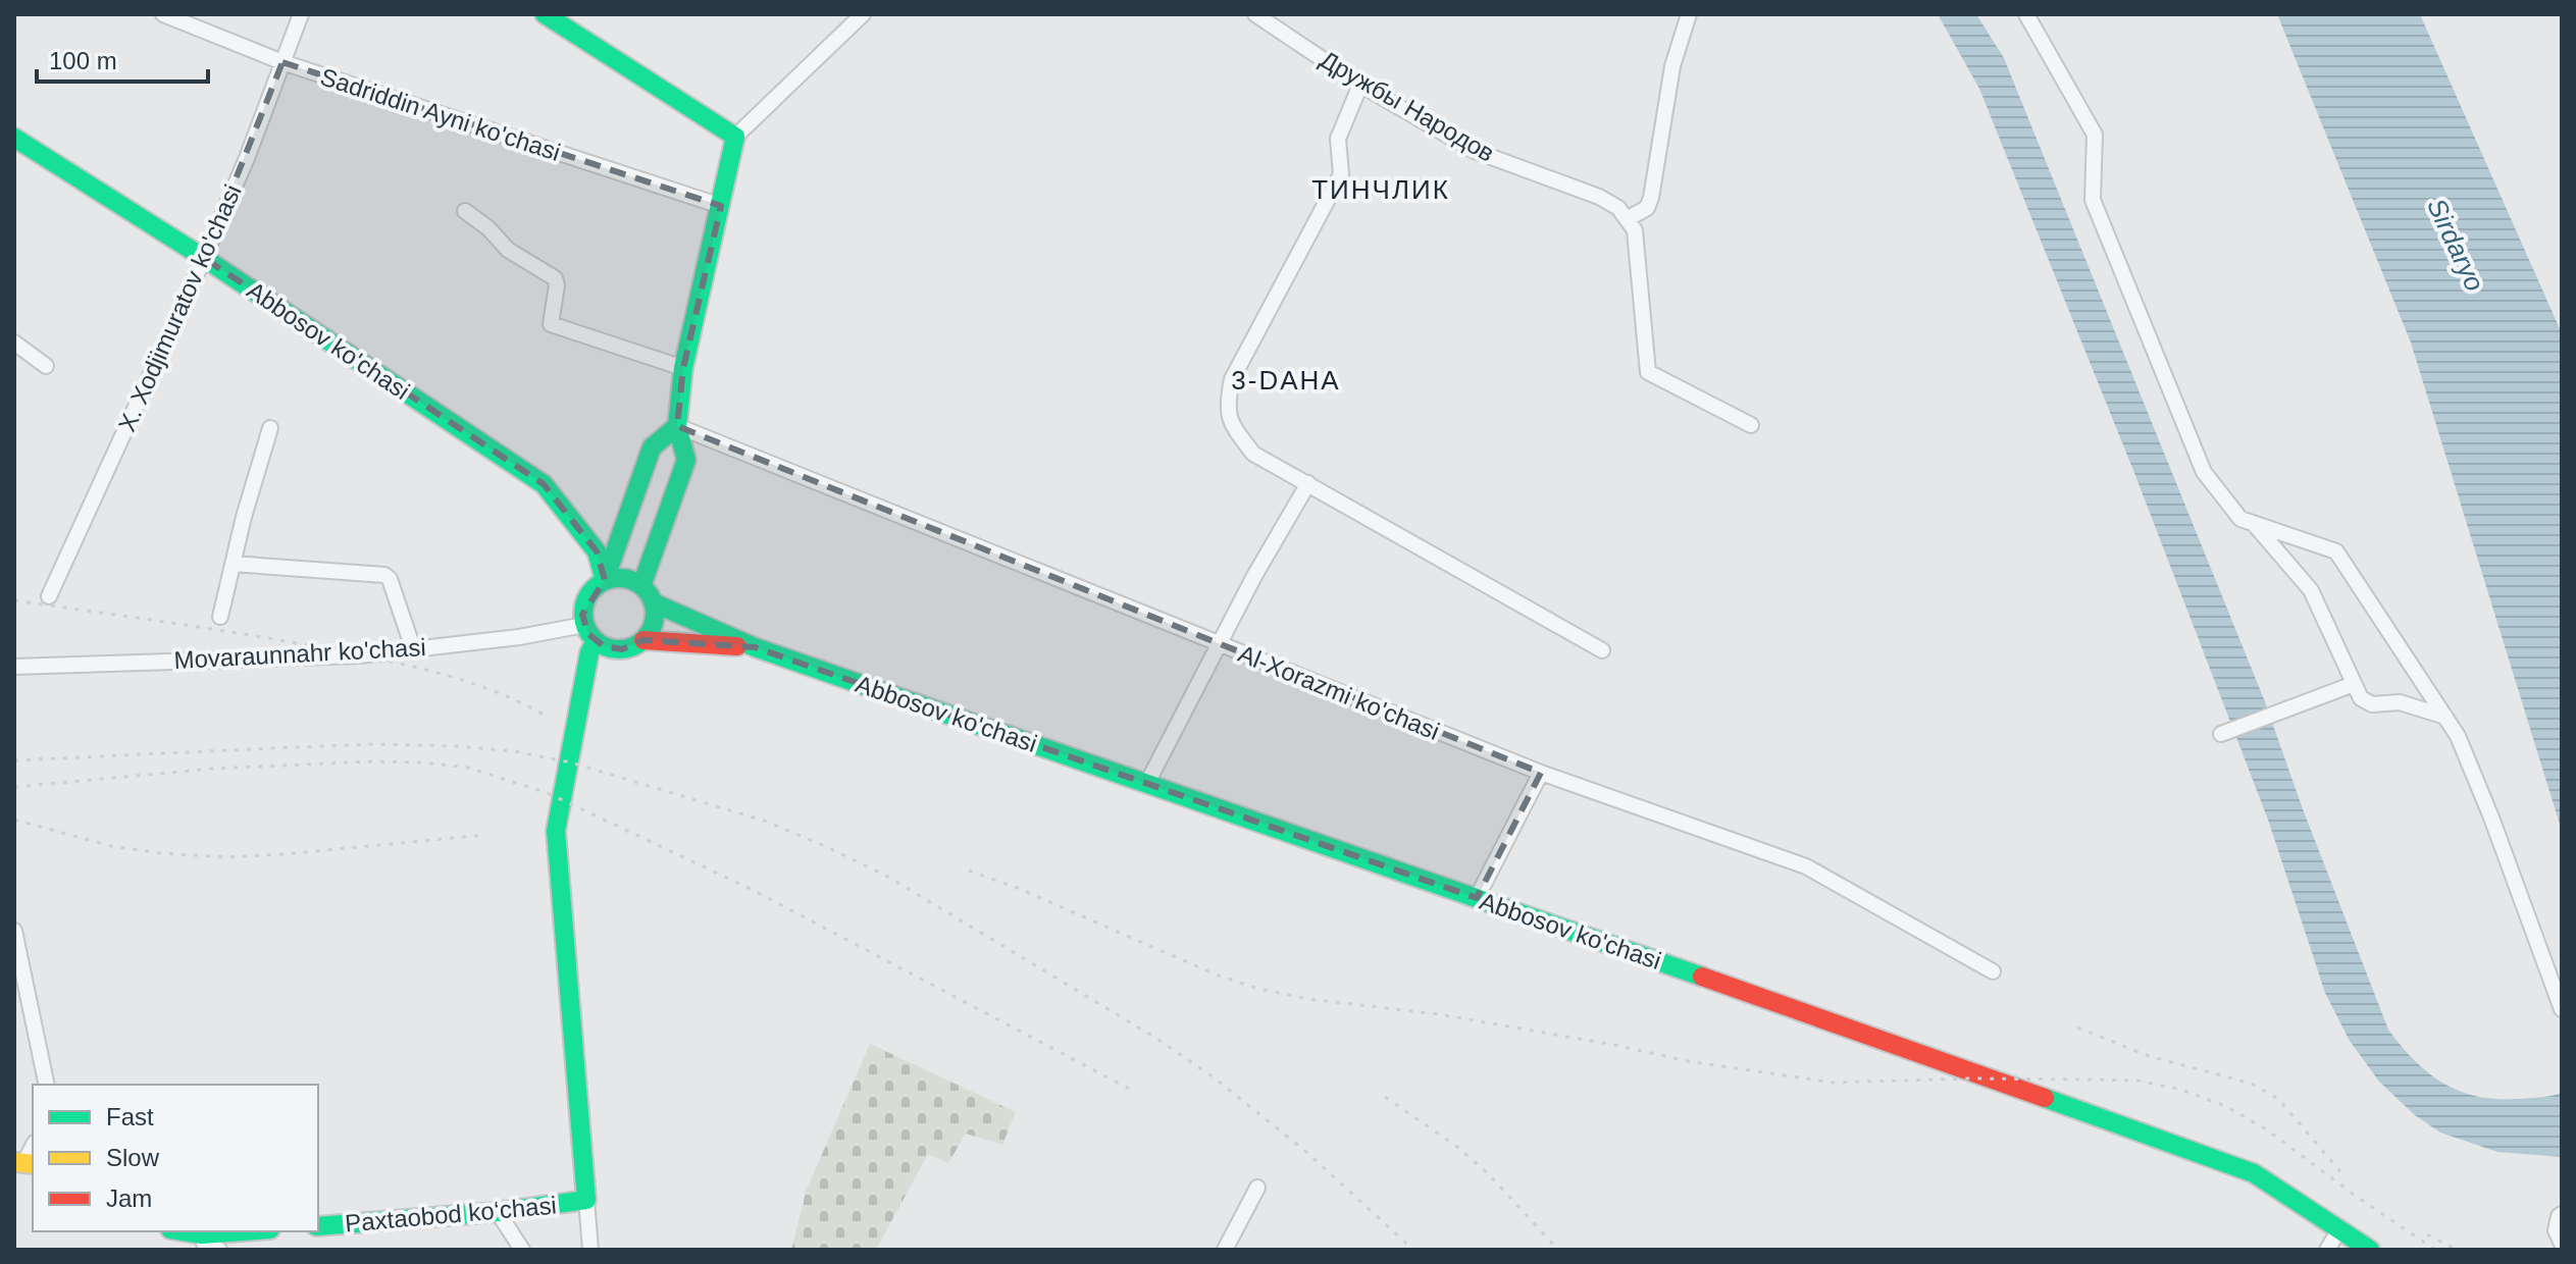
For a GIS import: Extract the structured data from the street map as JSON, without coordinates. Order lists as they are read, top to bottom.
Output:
{
  "streets": {
    "main road": ["Abbosov ko'chasi", "Paxtaobod ko‘chasi"],
    "street": [
      "Дружбы Народов",
      "Sadriddin Ayni ko'chasi",
      "X. Xodjimuratov ko'chasi",
      "Movaraunnahr ko'chasi",
      "Al-Xorazmi ko'chasi"
    ]
  },
  "crossings": [
    ["Sadriddin Ayni ko'chasi", "X. Xodjimuratov ko'chasi"],
    ["X. Xodjimuratov ko'chasi", "Abbosov ko'chasi"],
    ["Abbosov ko'chasi", "Movaraunnahr ko'chasi"]
  ],
  "districts": ["ТИНЧЛИК", "3-DAHA"],
  "water": ["Sirdaryo"],
  "legend": ["Fast", "Slow", "Jam"],
  "scale_bar": "100 m"
}
